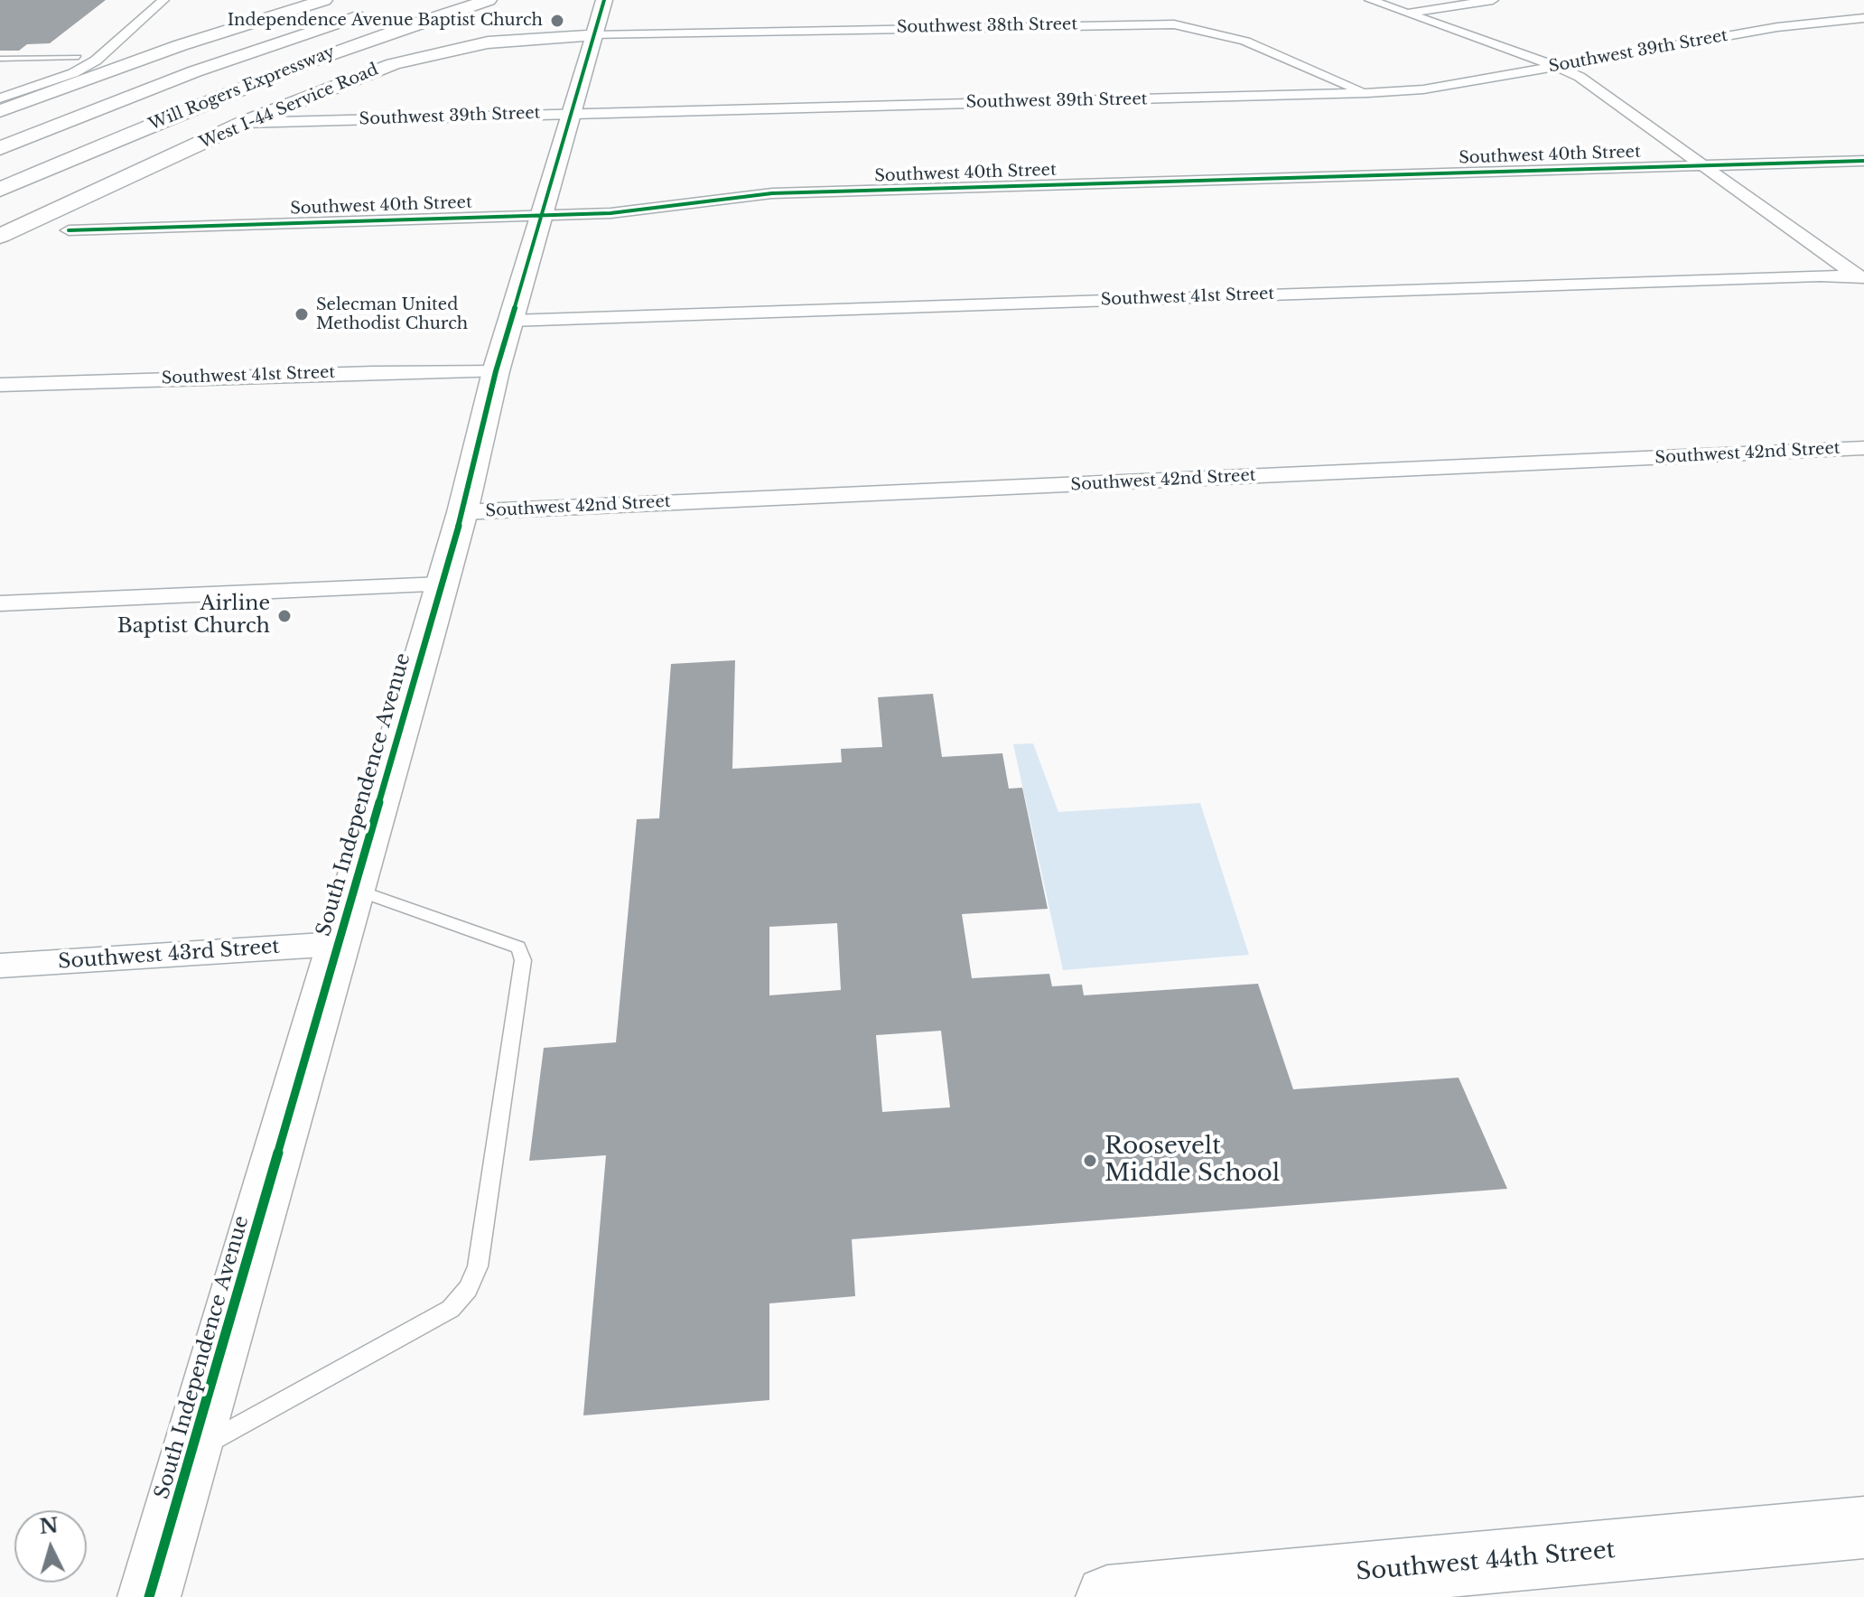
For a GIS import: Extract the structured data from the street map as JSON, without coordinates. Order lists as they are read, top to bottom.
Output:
{
  "streets": {
    "main road": [
      "Will Rogers Expressway",
      "West I-44 Service Road",
      "South Independence Avenue",
      "Southwest 44th Street"
    ],
    "street": [
      "Southwest 38th Street",
      "Southwest 39th Street",
      "Southwest 40th Street",
      "Southwest 41st Street",
      "Southwest 42nd Street",
      "Southwest 43rd Street"
    ]
  },
  "crossings": [
    ["Southwest 38th Street", "Southwest 39th Street"],
    ["Southwest 38th Street", "West I-44 Service Road"],
    ["Southwest 38th Street", "South Independence Avenue"],
    ["Southwest 39th Street", "West I-44 Service Road"],
    ["Southwest 39th Street", "South Independence Avenue"],
    ["West I-44 Service Road", "South Independence Avenue"],
    ["Southwest 40th Street", "South Independence Avenue"],
    ["Southwest 41st Street", "South Independence Avenue"],
    ["Southwest 42nd Street", "South Independence Avenue"],
    ["South Independence Avenue", "Southwest 43rd Street"]
  ],
  "places": [
    "Independence Avenue Baptist Church",
    "Selecman United Methodist Church",
    "Airline Baptist Church",
    "Roosevelt Middle School"
  ],
  "north": "top"
}
